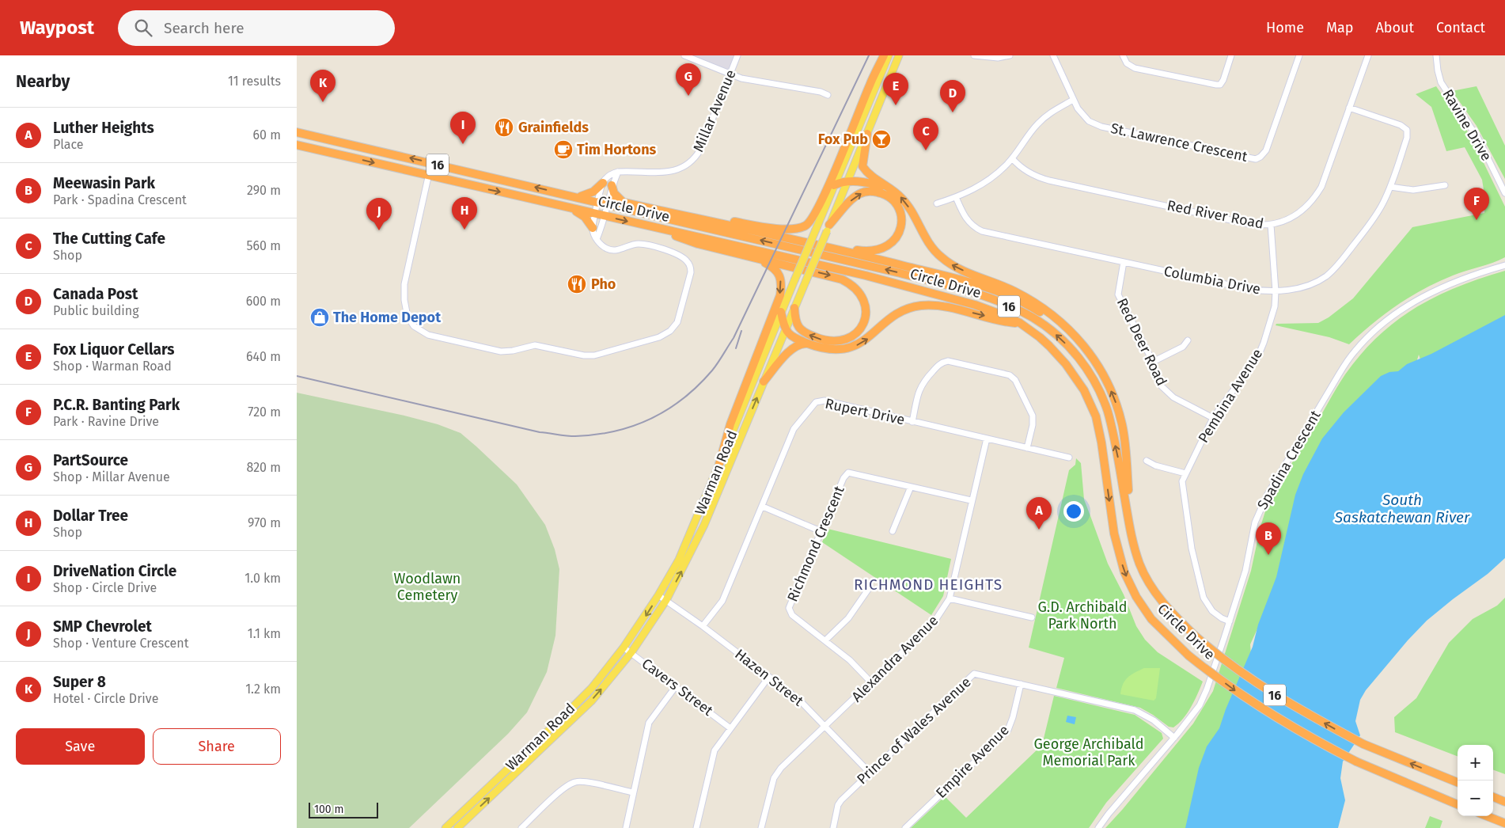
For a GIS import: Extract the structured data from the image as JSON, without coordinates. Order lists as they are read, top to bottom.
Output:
{
  "streets": {
    "highway": ["16", "Circle Drive"],
    "main road": ["Warman Road"],
    "street": [
      "Millar Avenue",
      "Ravine Drive",
      "St. Lawrence Crescent",
      "Red River Road",
      "Columbia Drive",
      "Red Deer Road",
      "Pembina Avenue",
      "Rupert Drive",
      "Spadina Crescent",
      "Richmond Crescent",
      "Alexandra Avenue",
      "Hazen Street",
      "Cavers Street",
      "Prince of Wales Avenue",
      "Empire Avenue"
    ]
  },
  "crossings": [
    ["Red River Road", "Columbia Drive"],
    ["Red River Road", "Pembina Avenue"],
    ["Columbia Drive", "Red Deer Road"],
    ["Columbia Drive", "Pembina Avenue"],
    ["Red Deer Road", "Pembina Avenue"],
    ["Pembina Avenue", "Spadina Crescent"],
    ["Rupert Drive", "Alexandra Avenue"],
    ["Rupert Drive", "Hazen Street"],
    ["Spadina Crescent", "Prince of Wales Avenue"],
    ["Warman Road", "Hazen Street"],
    ["Warman Road", "Cavers Street"],
    ["Richmond Crescent", "Alexandra Avenue"],
    ["Alexandra Avenue", "Hazen Street"],
    ["Hazen Street", "Prince of Wales Avenue"],
    ["Prince of Wales Avenue", "Empire Avenue"]
  ],
  "districts": ["RICHMOND HEIGHTS"],
  "water": ["South Saskatchewan River"],
  "parks": ["Woodlawn Cemetery", "G.D. Archibald Park North", "George Archibald Memorial Park"],
  "places": {
    "restaurant": ["Grainfields", "Pho"],
    "bar": ["Fox Pub"],
    "cafe": ["Tim Hortons"],
    "shop": ["The Home Depot"]
  },
  "scale_bar": "100 m",
  "page": {
    "header": "Waypost",
    "search": "Search here",
    "nav": [
      "Home",
      "Map",
      "About",
      "Contact"
    ],
    "heading": ["Nearby", "11 results"],
    "pins": [
      "G",
      "K",
      "E",
      "D",
      "I",
      "C",
      "F",
      "H",
      "J",
      "A",
      "B"
    ],
    "list": [
      {
        "mark": "A",
        "name": "Luther Heights",
        "note": "Place",
        "value": "60 m"
      },
      {
        "mark": "B",
        "name": "Meewasin Park",
        "note": "Park · Spadina Crescent",
        "value": "290 m"
      },
      {
        "mark": "C",
        "name": "The Cutting Cafe",
        "note": "Shop",
        "value": "560 m"
      },
      {
        "mark": "D",
        "name": "Canada Post",
        "note": "Public building",
        "value": "600 m"
      },
      {
        "mark": "E",
        "name": "Fox Liquor Cellars",
        "note": "Shop · Warman Road",
        "value": "640 m"
      },
      {
        "mark": "F",
        "name": "P.C.R. Banting Park",
        "note": "Park · Ravine Drive",
        "value": "720 m"
      },
      {
        "mark": "G",
        "name": "PartSource",
        "note": "Shop · Millar Avenue",
        "value": "820 m"
      },
      {
        "mark": "H",
        "name": "Dollar Tree",
        "note": "Shop",
        "value": "970 m"
      },
      {
        "mark": "I",
        "name": "DriveNation Circle",
        "note": "Shop · Circle Drive",
        "value": "1.0 km"
      },
      {
        "mark": "J",
        "name": "SMP Chevrolet",
        "note": "Shop · Venture Crescent",
        "value": "1.1 km"
      },
      {
        "mark": "K",
        "name": "Super 8",
        "note": "Hotel · Circle Drive",
        "value": "1.2 km"
      }
    ],
    "buttons": ["Save", "Share"],
    "map_buttons": ["+", "−"],
    "scale": "100 m"
  }
}
